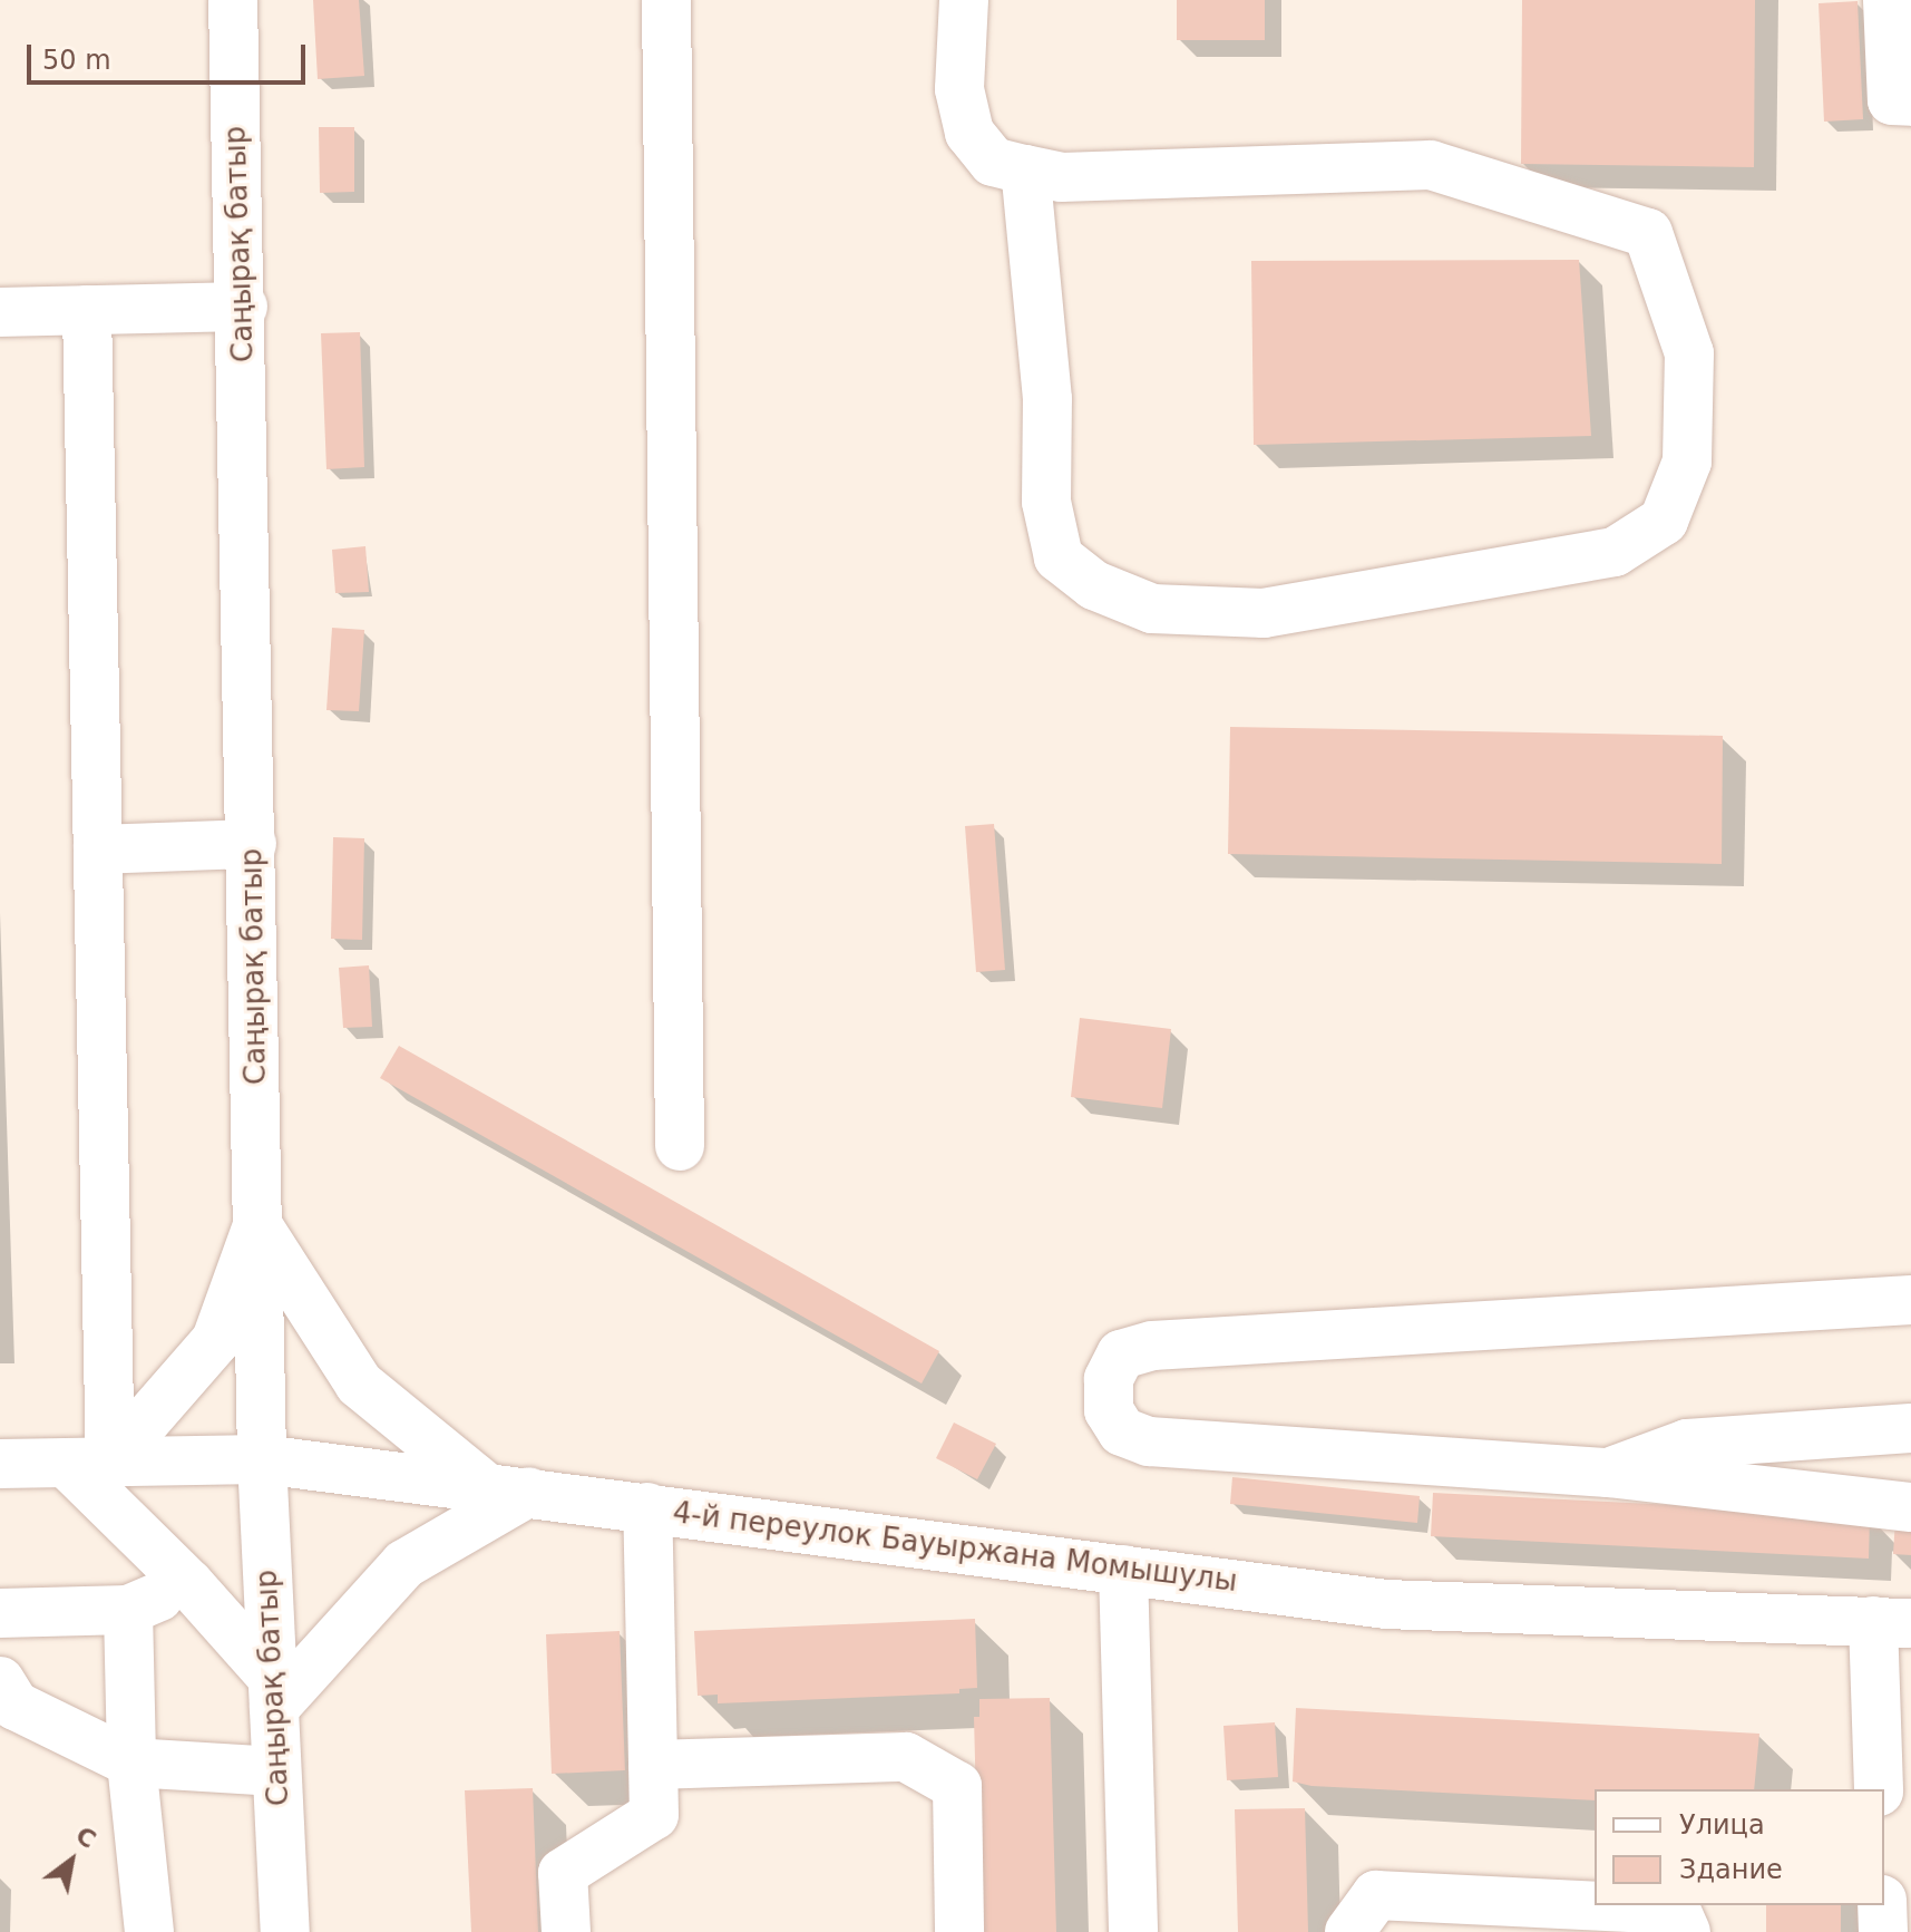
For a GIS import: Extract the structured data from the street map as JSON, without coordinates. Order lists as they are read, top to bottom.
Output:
{
  "streets": {
    "street": ["Саңырақ батыр", "4-й переулок Бауыржана Момышулы"]
  },
  "crossings": [
    ["Саңырақ батыр", "4-й переулок Бауыржана Момышулы"]
  ],
  "legend": ["Улица", "Здание"],
  "scale_bar": "50 m",
  "north": "top right"
}
